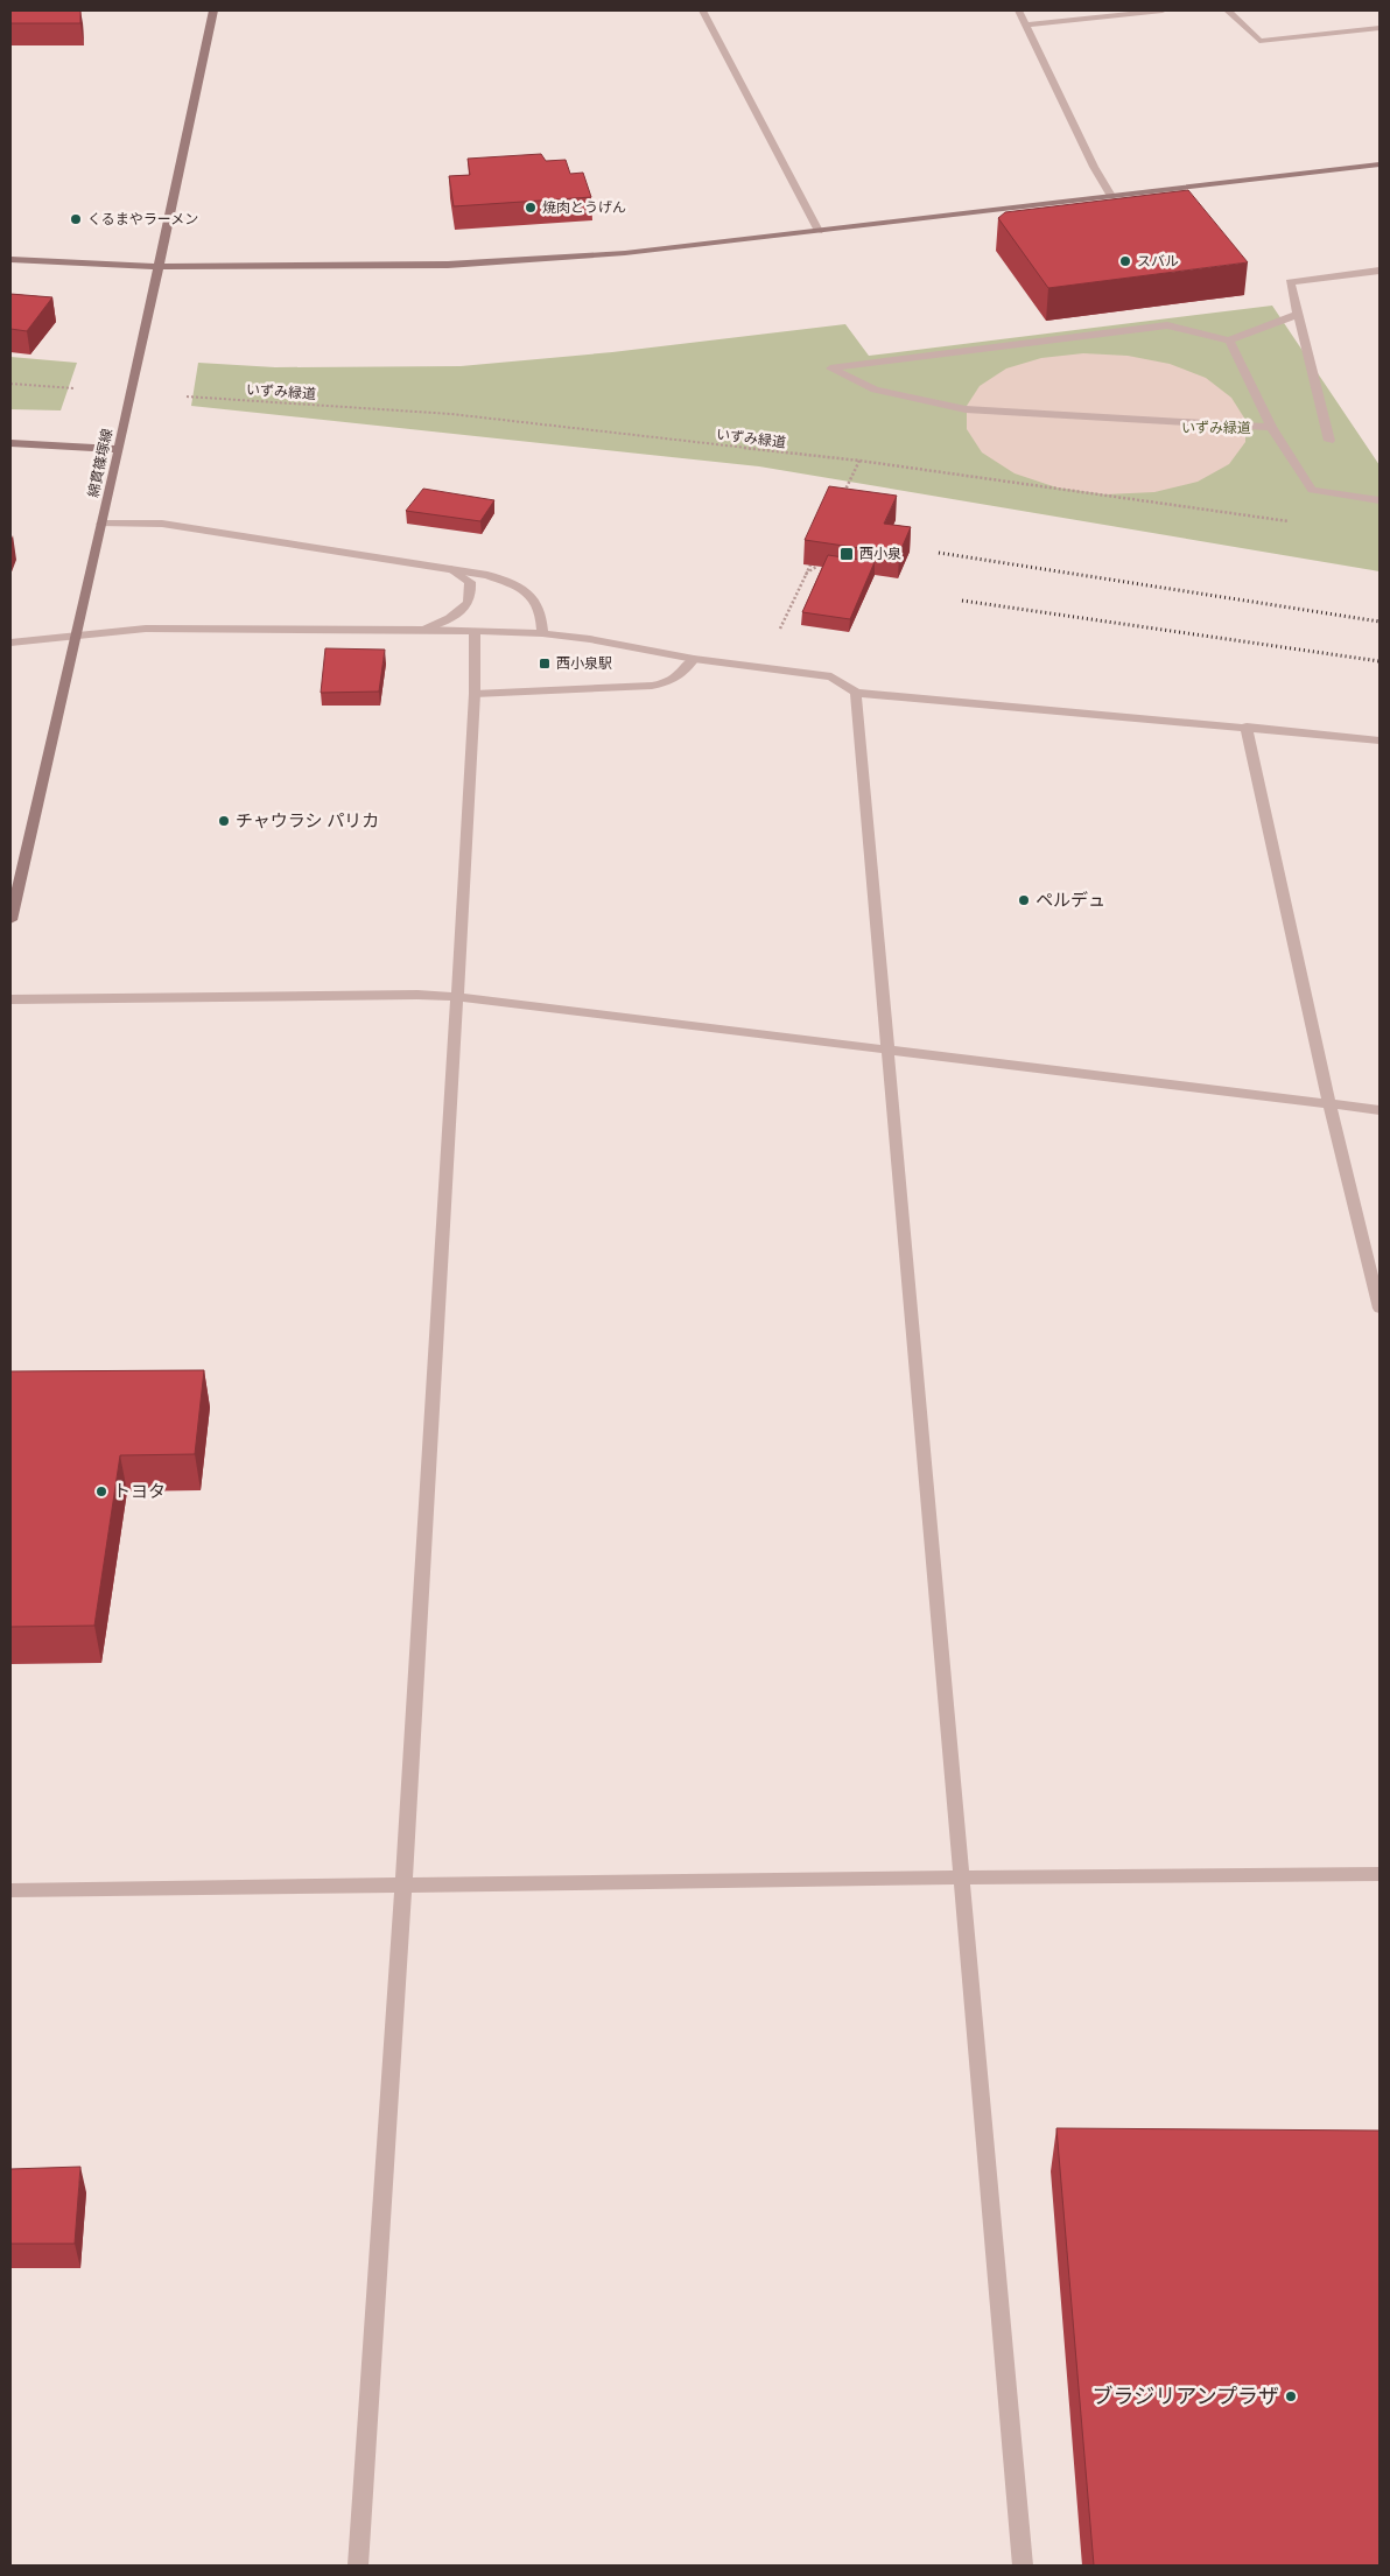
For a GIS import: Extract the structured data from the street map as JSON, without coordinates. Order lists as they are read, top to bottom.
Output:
{
  "streets": {
    "main road": ["綿貫篠塚線"],
    "path": ["いずみ緑道"]
  },
  "parks": ["いずみ緑道"],
  "places": {
    "other": [
      "焼肉とうげん",
      "くるまやラーメン",
      "スバル",
      "チャウラシ パリカ",
      "ペルデュ",
      "トヨタ",
      "ブラジリアンプラザ"
    ],
    "transit": ["西小泉", "西小泉駅"]
  }
}
